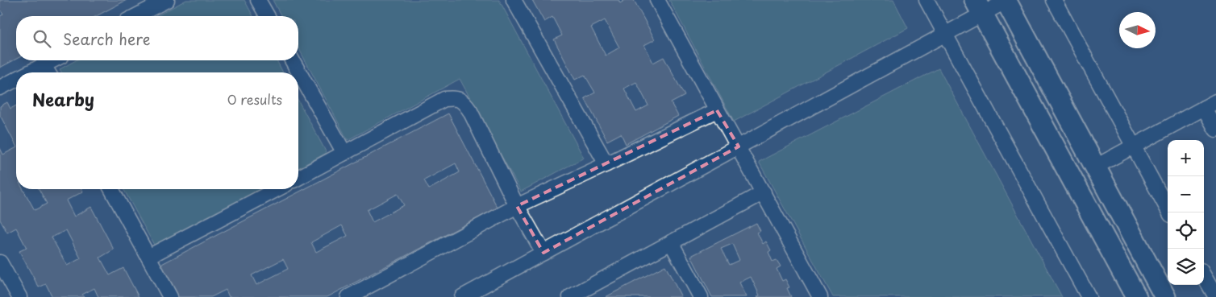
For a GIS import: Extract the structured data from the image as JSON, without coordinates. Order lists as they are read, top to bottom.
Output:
{
  "north": "right",
  "page": {
    "search": "Search here",
    "heading": ["Nearby", "0 results"],
    "map_buttons": ["+", "−"]
  }
}
